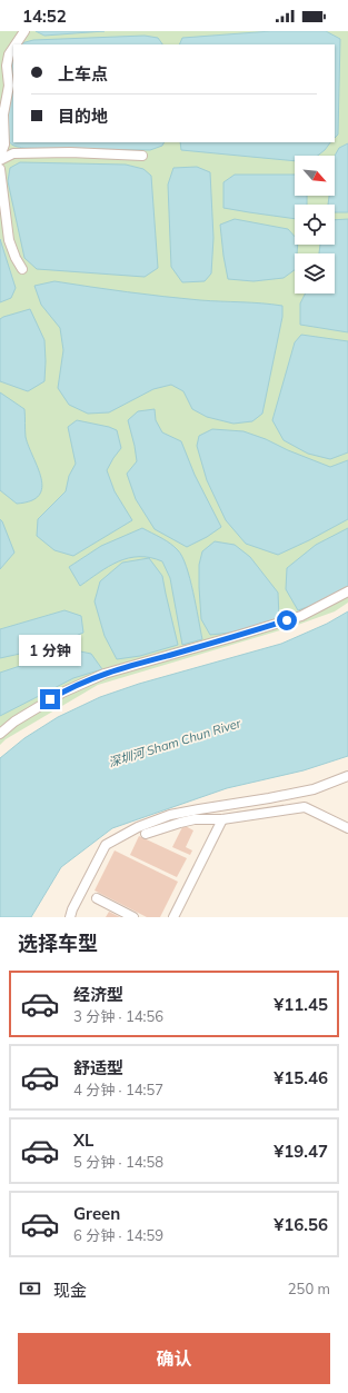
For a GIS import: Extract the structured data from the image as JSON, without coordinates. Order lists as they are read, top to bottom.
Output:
{
  "water": ["深圳河 Sham Chun River"],
  "north": "bottom right",
  "page": {
    "status": "14:52",
    "banner": ["上车点", "目的地"],
    "bubble": "1 分钟",
    "heading": "选择车型",
    "list": [
      {
        "name": "经济型",
        "note": "3 分钟 · 14:56",
        "value": "¥11.45"
      },
      {
        "name": "舒适型",
        "note": "4 分钟 · 14:57",
        "value": "¥15.46"
      },
      {
        "name": "XL",
        "note": "5 分钟 · 14:58",
        "value": "¥19.47"
      },
      {
        "name": "Green",
        "note": "6 分钟 · 14:59",
        "value": "¥16.56"
      }
    ],
    "pay": ["现金", "250 m"],
    "buttons": "确认"
  }
}
